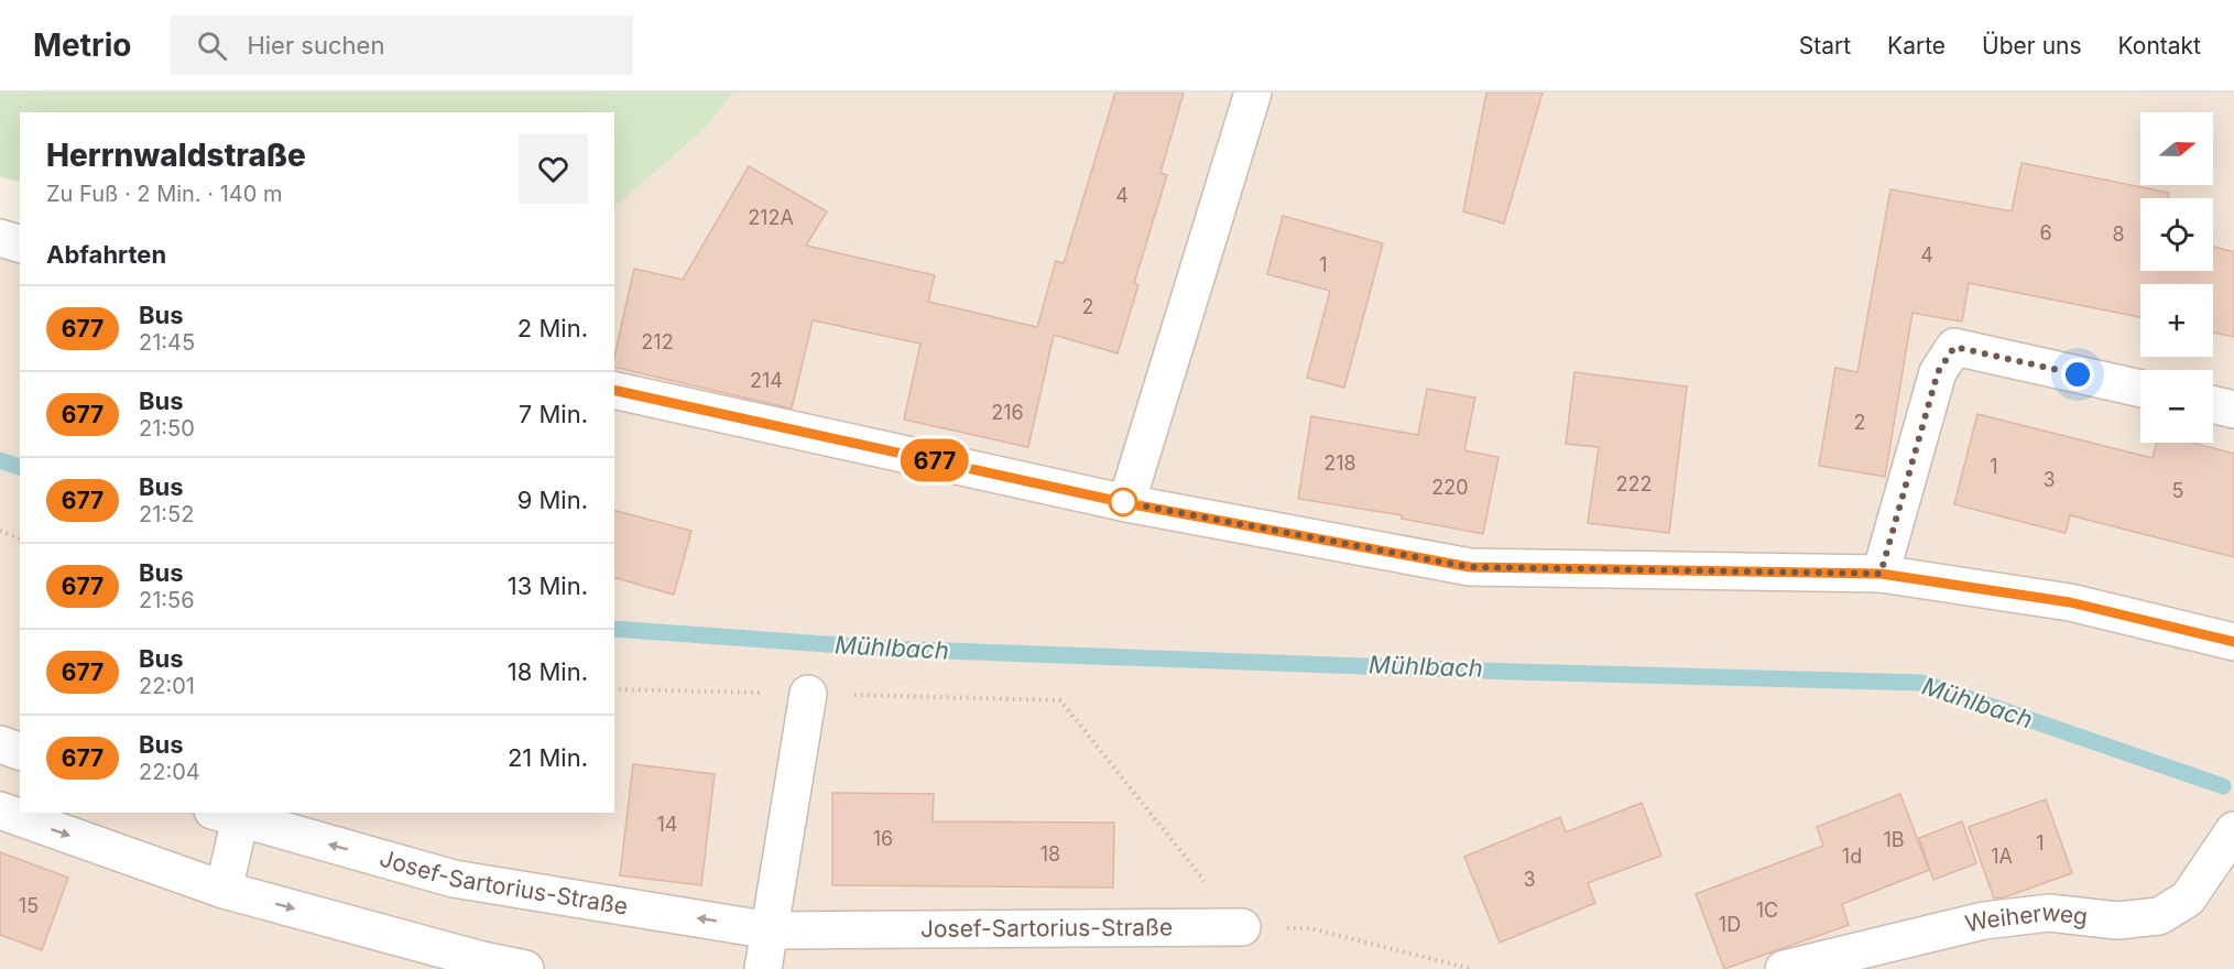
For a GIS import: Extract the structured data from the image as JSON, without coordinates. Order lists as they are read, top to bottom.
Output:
{
  "streets": {
    "street": ["Josef-Sartorius-Straße", "Weiherweg"]
  },
  "water": ["Mühlbach"],
  "lines": ["bus line 677"],
  "house_numbers": [
    "4",
    "212A",
    "6",
    "8",
    "4",
    "1",
    "2",
    "212",
    "214",
    "216",
    "2",
    "218",
    "1",
    "3",
    "222",
    "220",
    "5",
    "14",
    "16",
    "1B",
    "1",
    "18",
    "1d",
    "1A",
    "3",
    "15",
    "1C",
    "1D"
  ],
  "north": "right",
  "page": {
    "header": "Metrio",
    "search": "Hier suchen",
    "nav": [
      "Start",
      "Karte",
      "Über uns",
      "Kontakt"
    ],
    "on_map": "677",
    "map_buttons": ["+", "−"],
    "heading": [
      ["Herrnwaldstraße", "Zu Fuß · 2 Min. · 140 m"],
      "Abfahrten"
    ],
    "list": [
      {
        "mark": "677",
        "name": "Bus",
        "note": "21:45",
        "value": "2 Min."
      },
      {
        "mark": "677",
        "name": "Bus",
        "note": "21:50",
        "value": "7 Min."
      },
      {
        "mark": "677",
        "name": "Bus",
        "note": "21:52",
        "value": "9 Min."
      },
      {
        "mark": "677",
        "name": "Bus",
        "note": "21:56",
        "value": "13 Min."
      },
      {
        "mark": "677",
        "name": "Bus",
        "note": "22:01",
        "value": "18 Min."
      },
      {
        "mark": "677",
        "name": "Bus",
        "note": "22:04",
        "value": "21 Min."
      }
    ]
  }
}
